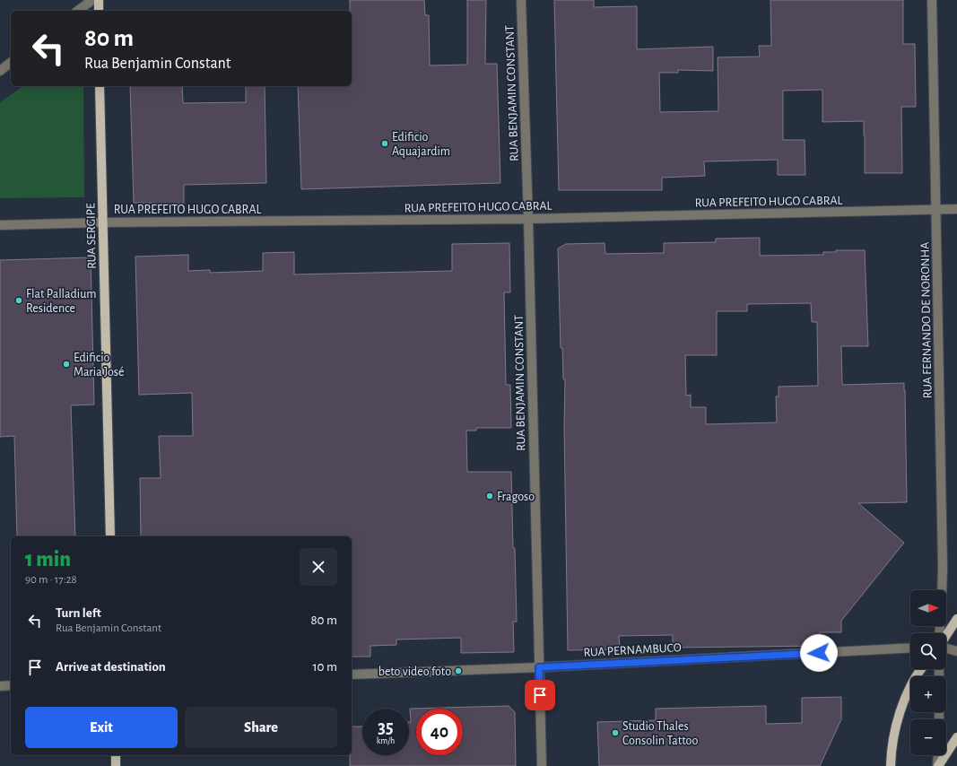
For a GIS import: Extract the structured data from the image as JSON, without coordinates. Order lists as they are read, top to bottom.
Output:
{
  "streets": {
    "main road": ["RUA SERGIPE"],
    "street": [
      "RUA BENJAMIN CONSTANT",
      "RUA PREFEITO HUGO CABRAL",
      "RUA FERNANDO DE NORONHA",
      "RUA PERNAMBUCO"
    ]
  },
  "crossings": [
    ["RUA BENJAMIN CONSTANT", "RUA PREFEITO HUGO CABRAL"],
    ["RUA BENJAMIN CONSTANT", "RUA PERNAMBUCO"],
    ["RUA PREFEITO HUGO CABRAL", "RUA SERGIPE"],
    ["RUA PREFEITO HUGO CABRAL", "RUA FERNANDO DE NORONHA"]
  ],
  "places": [
    "Edificio Aquajardim",
    "Flat Palladium Residence",
    "Edificio Maria José",
    "Fragoso",
    "beto video foto",
    "Studio Thales Consolin Tattoo"
  ],
  "north": "right",
  "page": {
    "turn": ["80 m", "Rua Benjamin Constant"],
    "heading": ["1 min", "90 m · 17:28"],
    "map_buttons": ["+", "−"],
    "list": [
      {
        "name": "Turn left",
        "note": "Rua Benjamin Constant",
        "value": "80 m"
      },
      {
        "name": "Arrive at destination",
        "value": "10 m"
      }
    ],
    "buttons": ["Exit", "Share"],
    "speed": "35 km/h",
    "limit": "40"
  }
}
